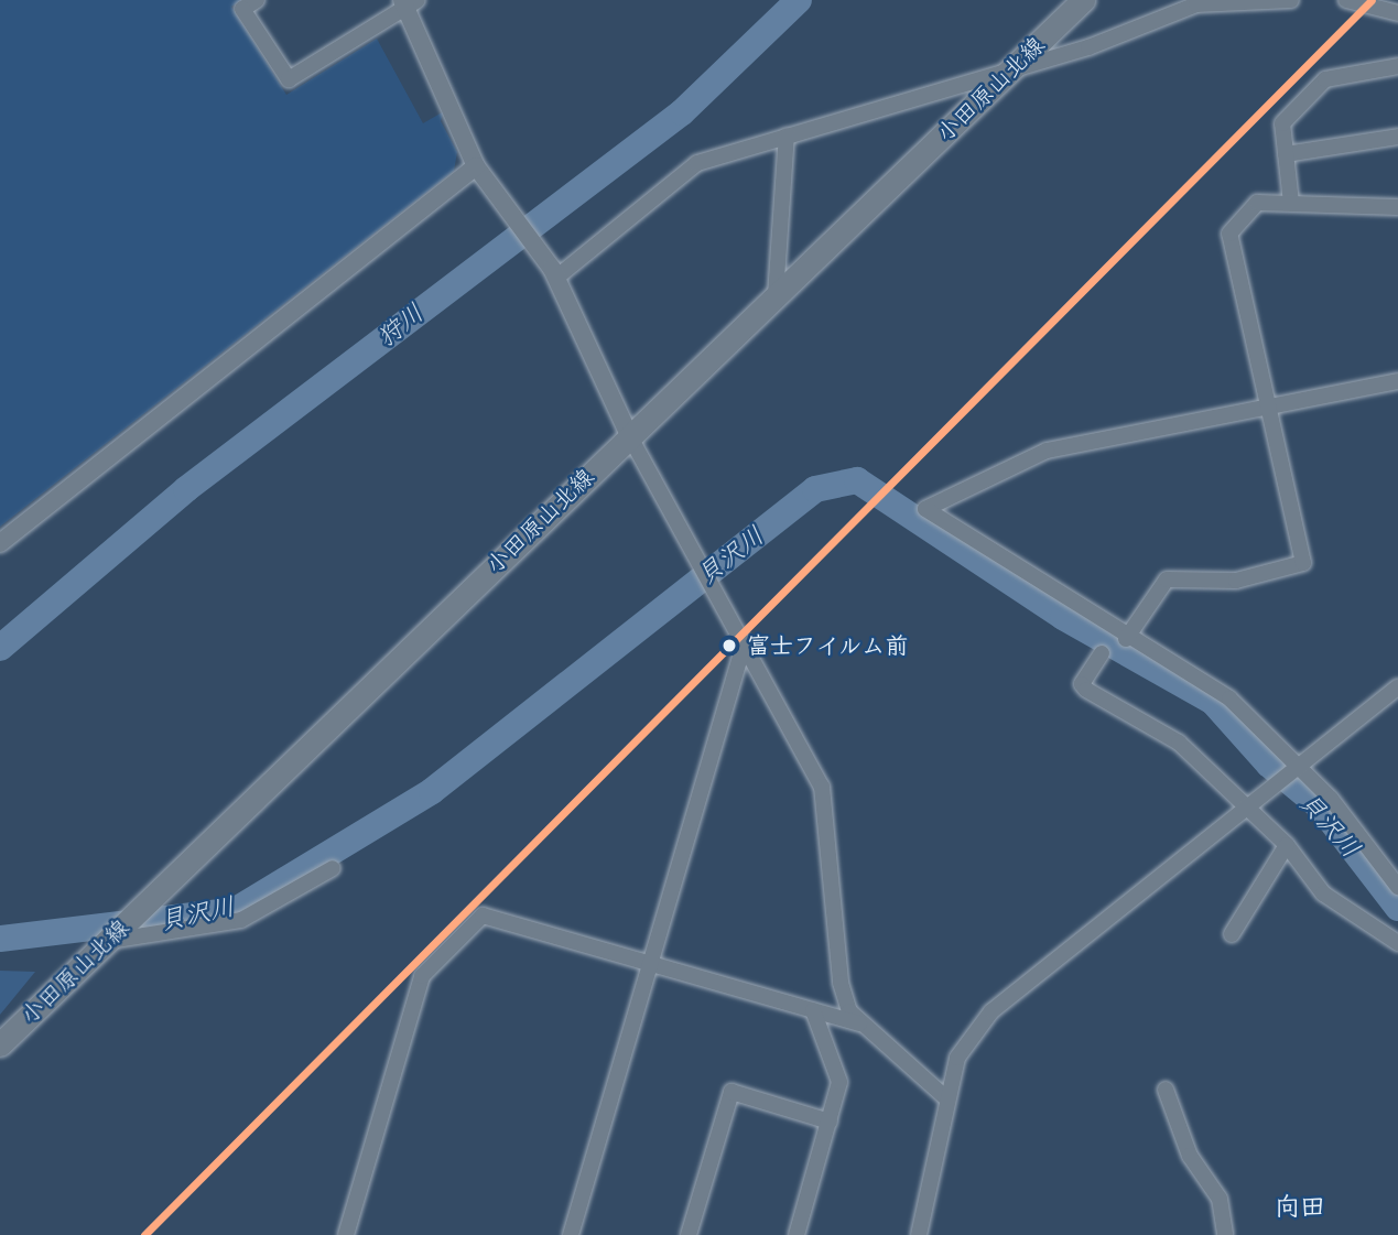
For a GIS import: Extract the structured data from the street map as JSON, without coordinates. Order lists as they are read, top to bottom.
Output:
{
  "streets": {
    "main road": ["小田原山北線"]
  },
  "districts": ["向田"],
  "water": ["狩川", "貝沢川"],
  "places": ["富士フイルム前"]
}
